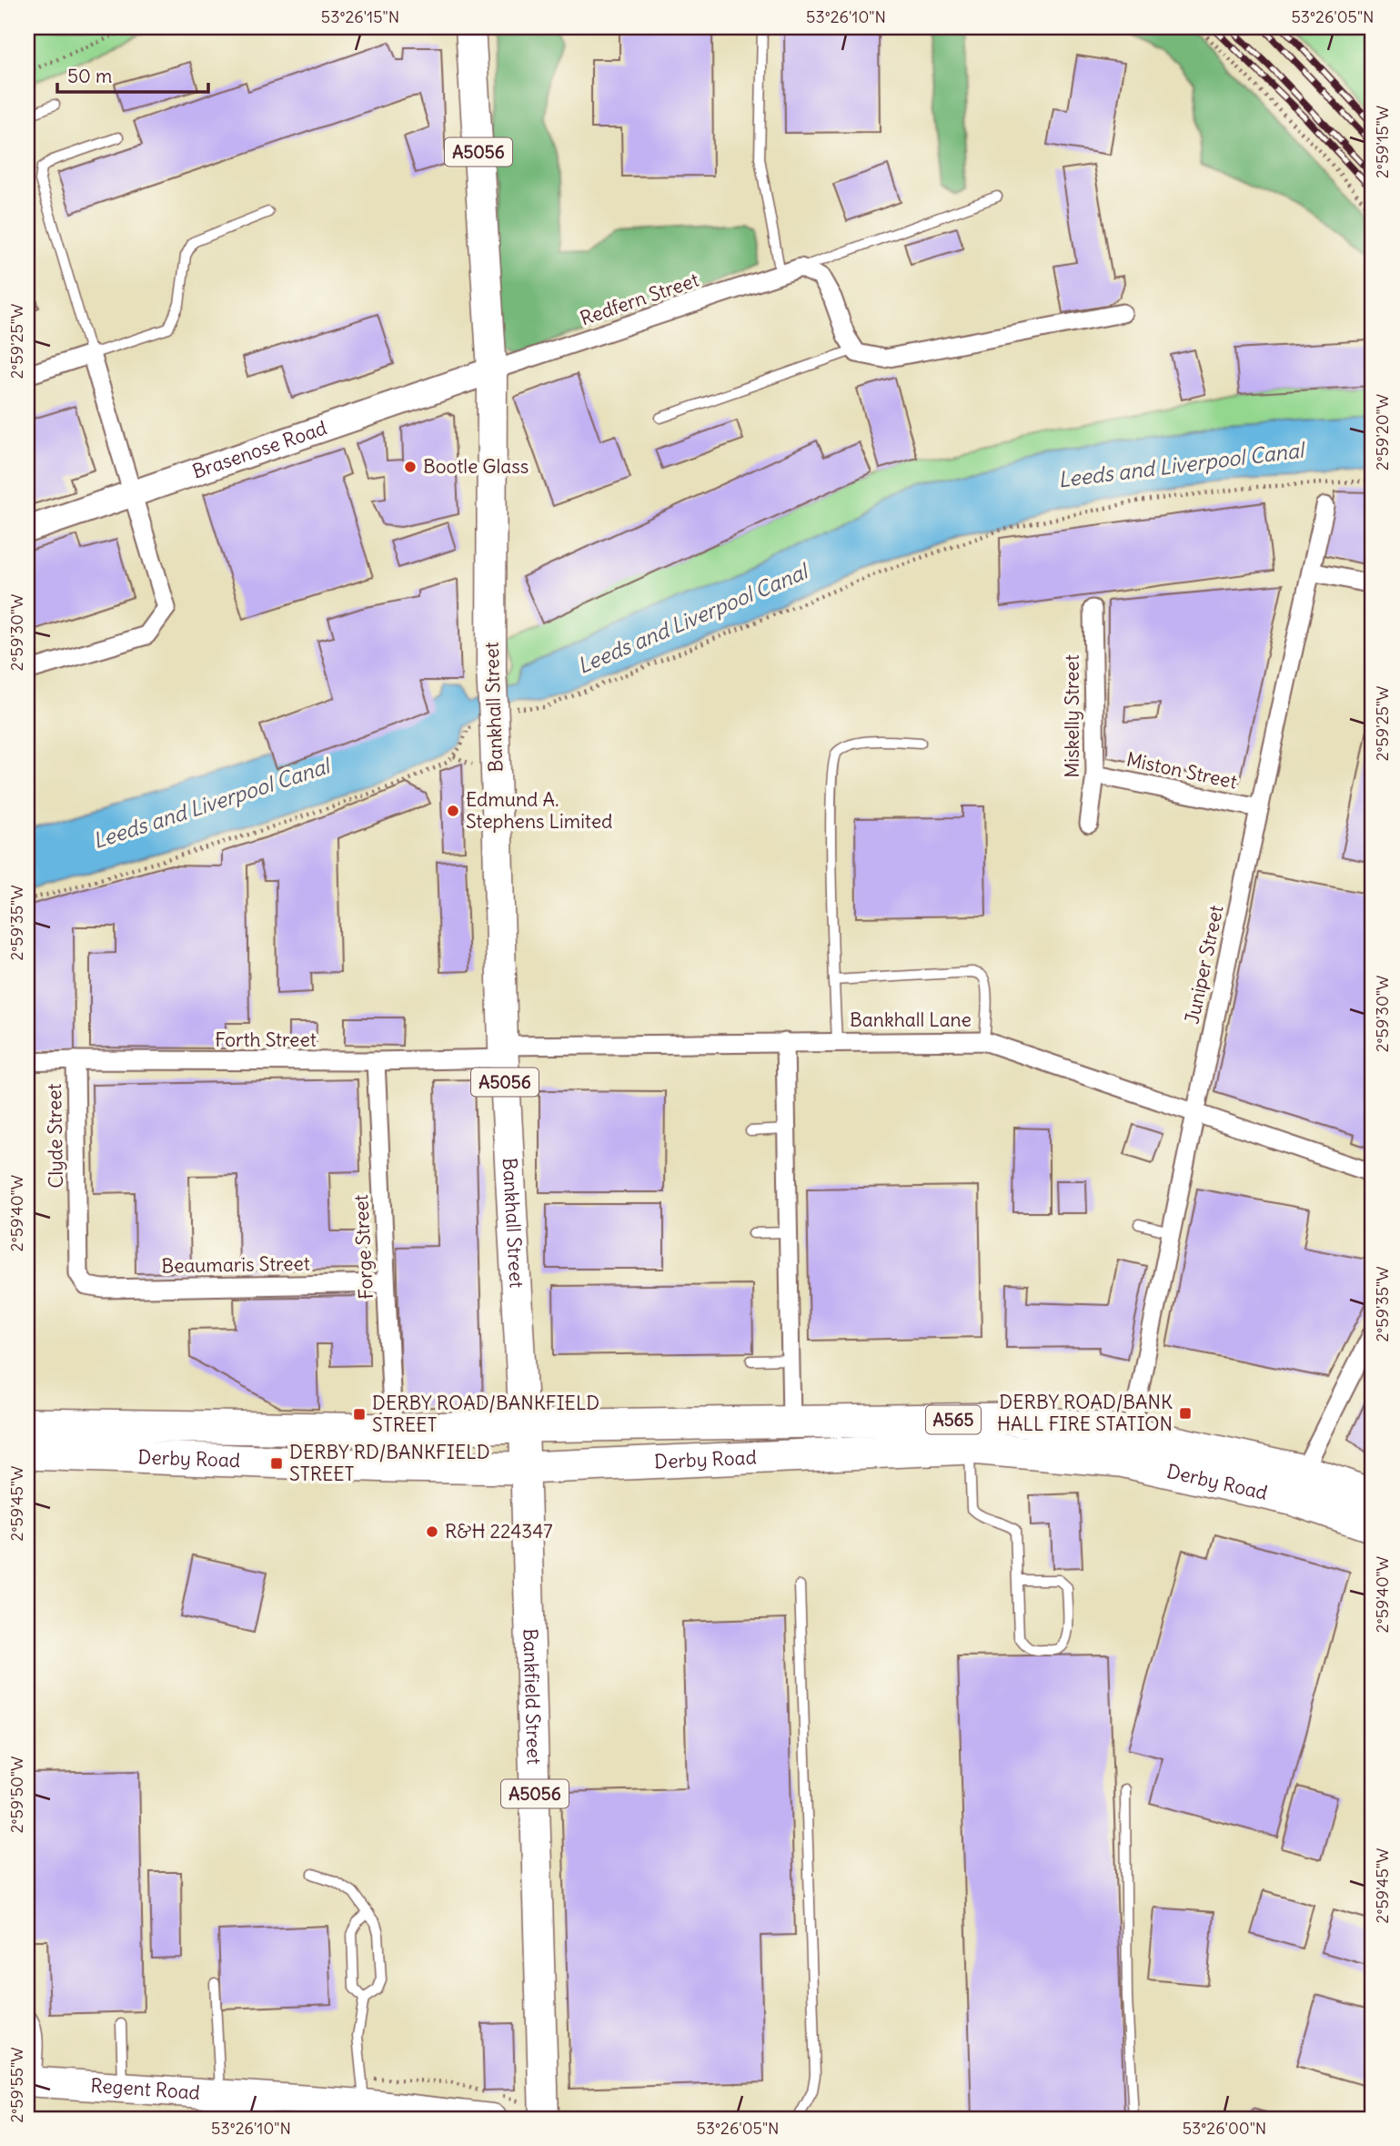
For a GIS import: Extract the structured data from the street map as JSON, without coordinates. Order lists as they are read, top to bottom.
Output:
{
  "streets": {
    "highway": ["A565", "Derby Road"],
    "main road": [
      "A5056",
      "Brasenose Road",
      "Bankhall Street",
      "Bankfield Street",
      "Regent Road"
    ],
    "street": [
      "Redfern Street",
      "Miskelly Street",
      "Miston Street",
      "Juniper Street",
      "Bankhall Lane",
      "Forth Street",
      "Clyde Street",
      "Forge Street",
      "Beaumaris Street"
    ]
  },
  "crossings": [
    ["Redfern Street", "Brasenose Road"],
    ["Redfern Street", "Bankhall Street"],
    ["Brasenose Road", "Bankhall Street"],
    ["Bankhall Street", "Bankhall Lane"],
    ["Bankhall Street", "Forth Street"],
    ["Bankhall Street", "Derby Road"],
    ["Bankhall Street", "Bankfield Street"],
    ["Miskelly Street", "Miston Street"],
    ["Miston Street", "Juniper Street"],
    ["Juniper Street", "Bankhall Lane"],
    ["Juniper Street", "Derby Road"],
    ["Bankhall Lane", "Forth Street"],
    ["Forth Street", "Clyde Street"],
    ["Forth Street", "Forge Street"],
    ["Clyde Street", "Beaumaris Street"],
    ["Forge Street", "Beaumaris Street"],
    ["Forge Street", "Derby Road"],
    ["Derby Road", "Bankfield Street"]
  ],
  "water": ["Leeds and Liverpool Canal"],
  "places": {
    "other": ["Bootle Glass", "Edmund A. Stephens Limited", "R&H 224347"],
    "transit": ["DERBY ROAD/BANK HALL FIRE STATION", "DERBY ROAD/BANKFIELD STREET", "DERBY RD/BANKFIELD STREET"]
  },
  "scale_bar": "50 m",
  "coordinates": [
    "53°26'15\"N",
    "53°26'10\"N",
    "53°26'05\"N",
    "2°59'15\"W",
    "2°59'25\"W",
    "2°59'20\"W",
    "2°59'30\"W",
    "2°59'35\"W",
    "2°59'40\"W",
    "2°59'45\"W",
    "2°59'50\"W",
    "2°59'55\"W",
    "53°26'00\"N"
  ]
}
